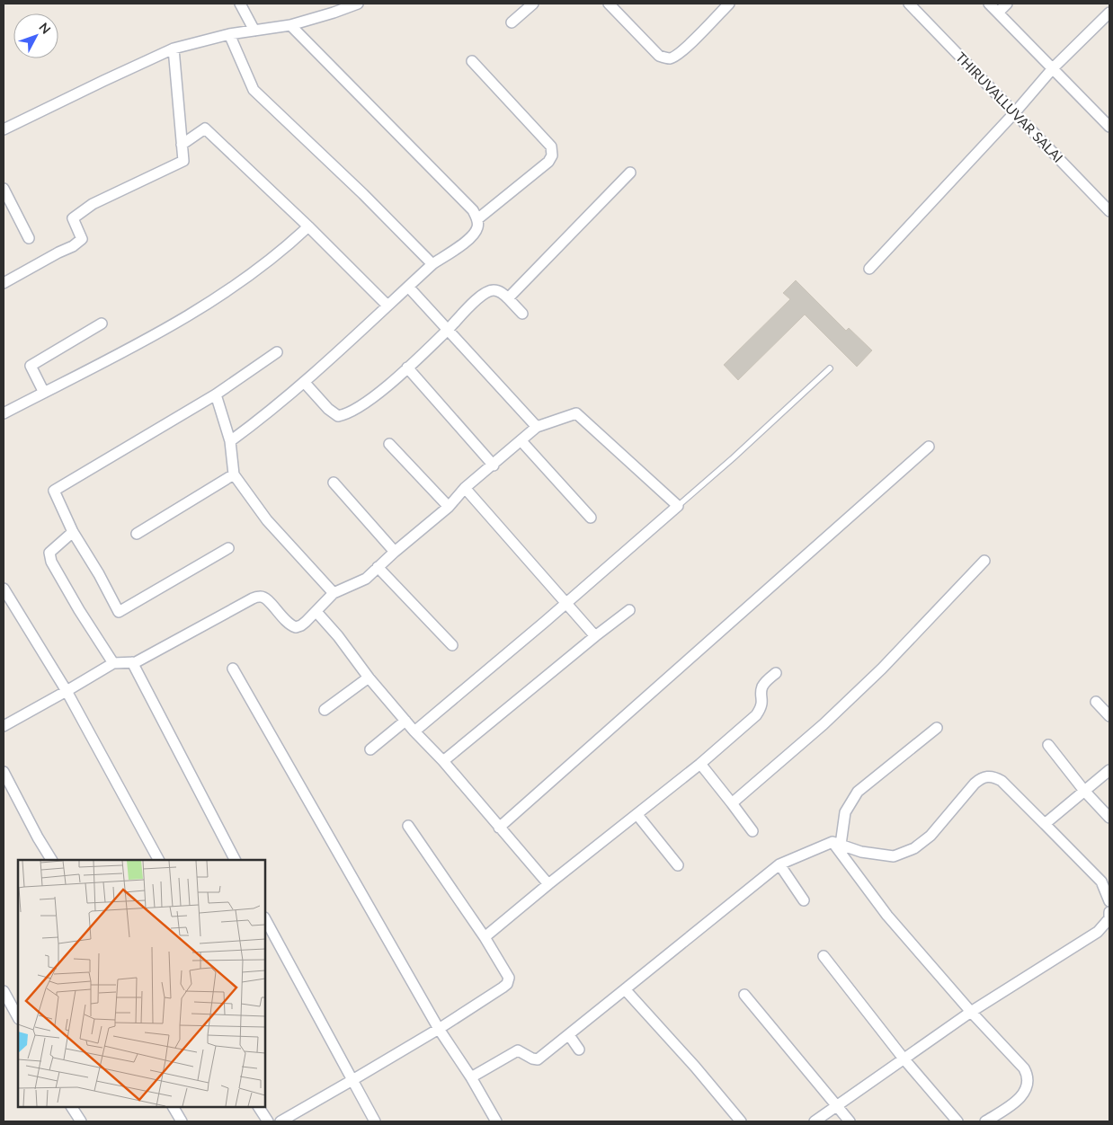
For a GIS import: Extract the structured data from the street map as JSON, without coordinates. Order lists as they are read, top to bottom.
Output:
{
  "streets": {
    "street": ["THIRUVALLUVAR SALAI"]
  },
  "north": "top right"
}
